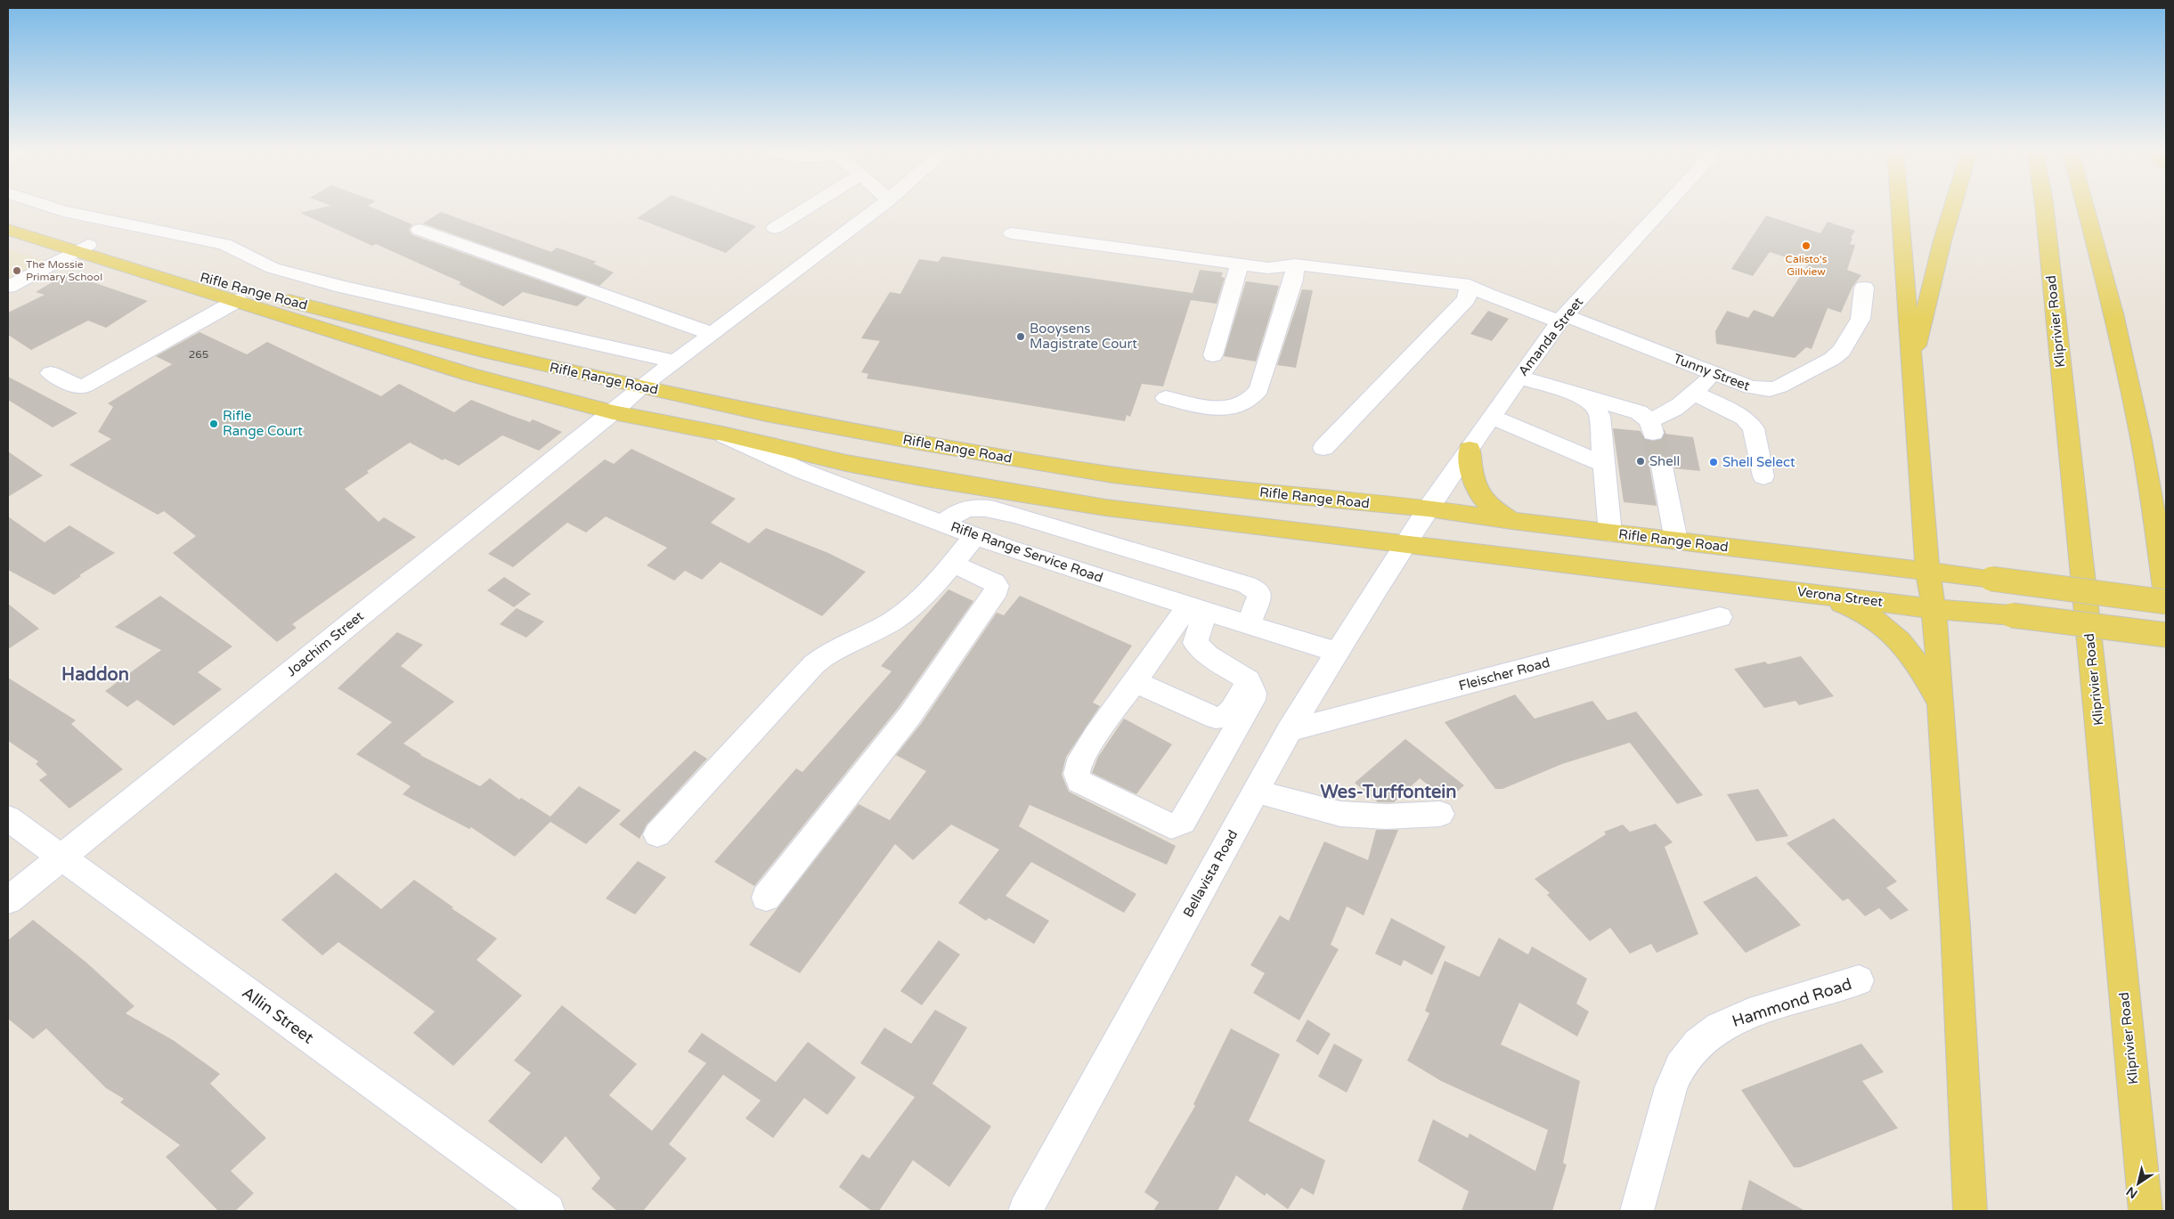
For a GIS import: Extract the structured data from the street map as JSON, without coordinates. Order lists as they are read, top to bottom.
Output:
{
  "streets": {
    "main road": ["Rifle Range Road", "Kliprivier Road", "Verona Street"],
    "street": [
      "Amanda Street",
      "Tunny Street",
      "Rifle Range Service Road",
      "Joachim Street",
      "Fleischer Road",
      "Bellavista Road",
      "Hammond Road",
      "Allin Street"
    ]
  },
  "crossings": [
    ["Rifle Range Road", "Amanda Street"],
    ["Rifle Range Road", "Rifle Range Service Road"],
    ["Rifle Range Road", "Verona Street"],
    ["Rifle Range Road", "Joachim Street"],
    ["Rifle Range Road", "Bellavista Road"],
    ["Amanda Street", "Tunny Street"],
    ["Amanda Street", "Bellavista Road"],
    ["Rifle Range Service Road", "Bellavista Road"],
    ["Joachim Street", "Allin Street"],
    ["Fleischer Road", "Bellavista Road"]
  ],
  "districts": ["Haddon", "Wes-Turffontein"],
  "places": [
    "Calisto's Gillview",
    "The Mossie Primary School",
    "Booysens Magistrate Court",
    "Rifle Range Court",
    "Shell",
    "Shell Select"
  ],
  "house_numbers": ["265"],
  "north": "bottom left"
}
